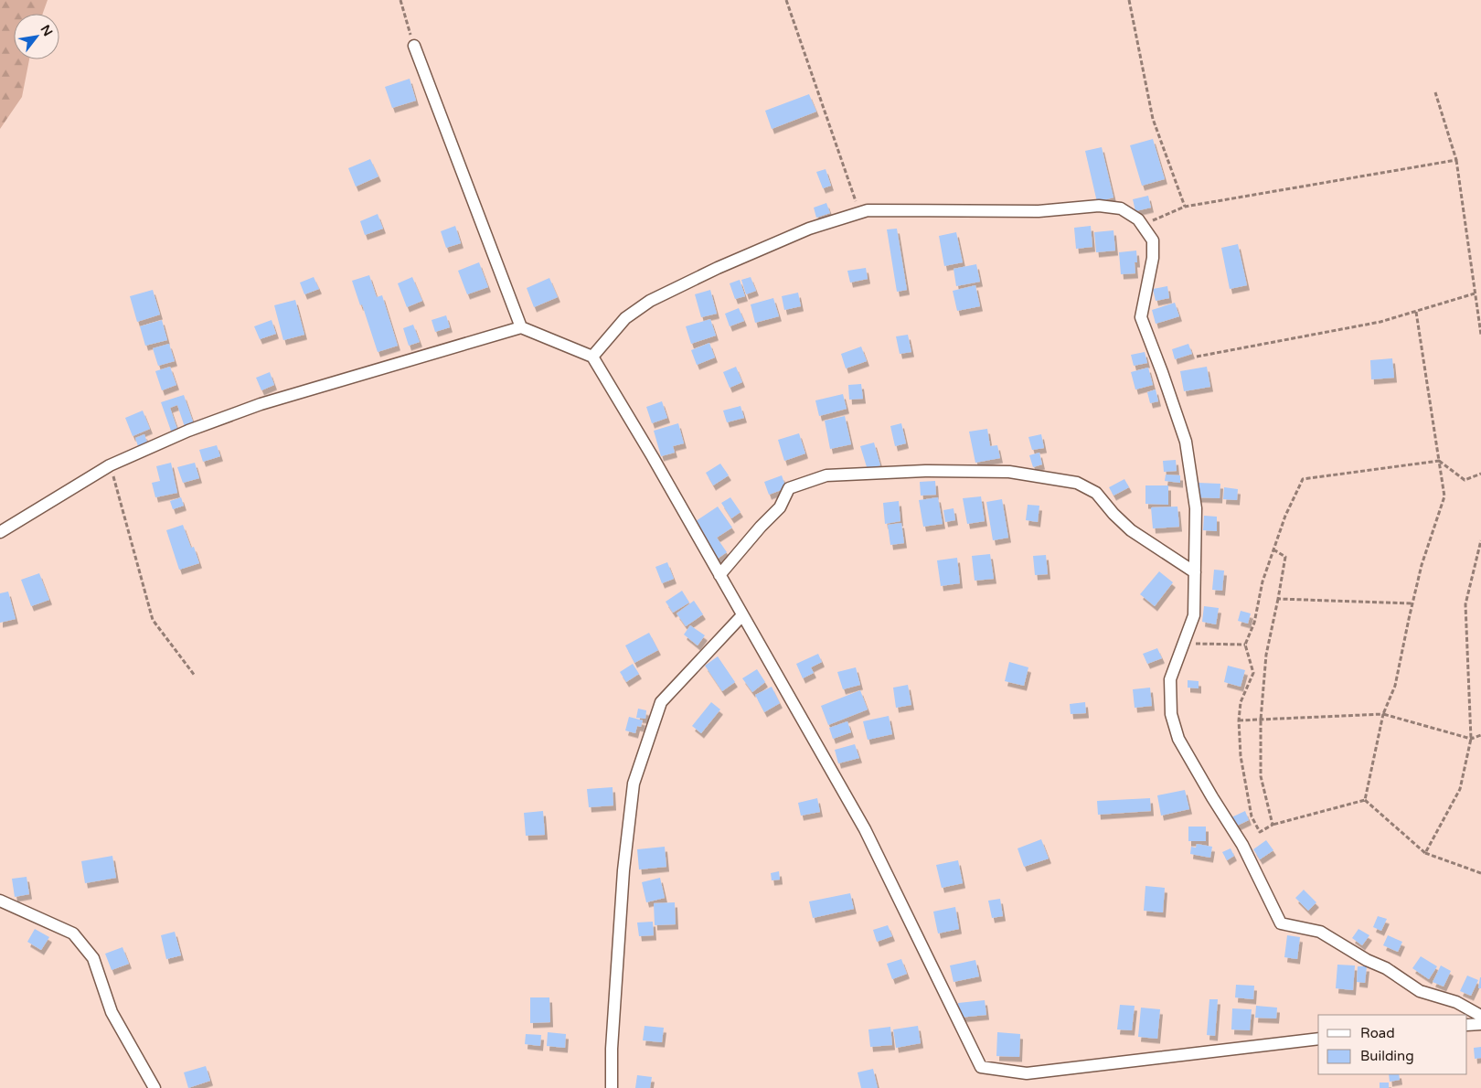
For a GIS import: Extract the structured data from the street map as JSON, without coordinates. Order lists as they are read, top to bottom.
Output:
{
  "legend": ["Road", "Building"],
  "north": "top right"
}
